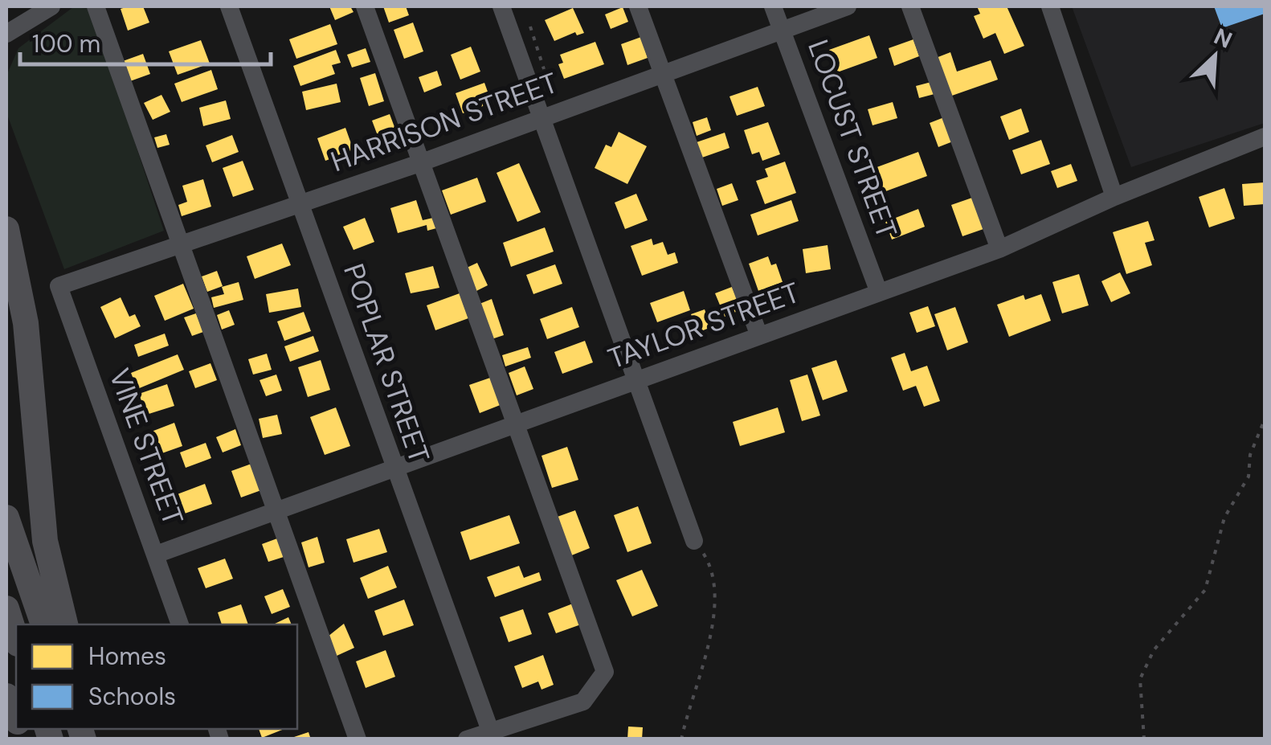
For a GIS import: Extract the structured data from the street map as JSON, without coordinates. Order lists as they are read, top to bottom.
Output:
{
  "streets": {
    "street": [
      "HARRISON STREET",
      "LOCUST STREET",
      "TAYLOR STREET",
      "POPLAR STREET",
      "VINE STREET"
    ]
  },
  "crossings": [
    ["HARRISON STREET", "LOCUST STREET"],
    ["HARRISON STREET", "POPLAR STREET"],
    ["HARRISON STREET", "VINE STREET"],
    ["LOCUST STREET", "TAYLOR STREET"],
    ["TAYLOR STREET", "POPLAR STREET"],
    ["TAYLOR STREET", "VINE STREET"]
  ],
  "legend": ["Homes", "Schools"],
  "scale_bar": "100 m",
  "north": "top right"
}
